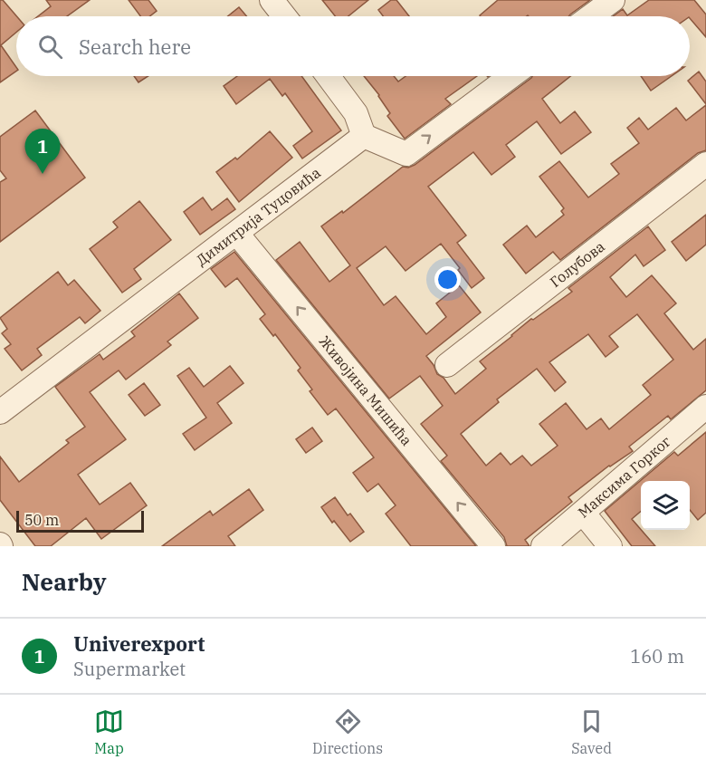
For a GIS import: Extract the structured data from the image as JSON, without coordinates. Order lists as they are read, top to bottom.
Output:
{
  "streets": {
    "street": [
      "Димитрија Туцовића",
      "Голубова",
      "Живојина Мишића",
      "Максима Горког"
    ]
  },
  "crossings": [
    ["Димитрија Туцовића", "Живојина Мишића"]
  ],
  "one_way": ["Живојина Мишића"],
  "scale_bar": "50 m",
  "page": {
    "search": "Search here",
    "pins": "1",
    "scale": "50 m",
    "heading": "Nearby",
    "list": [
      {
        "mark": "1",
        "name": "Univerexport",
        "note": "Supermarket",
        "value": "160 m"
      }
    ],
    "nav": ["Map", "Directions", "Saved"]
  }
}
